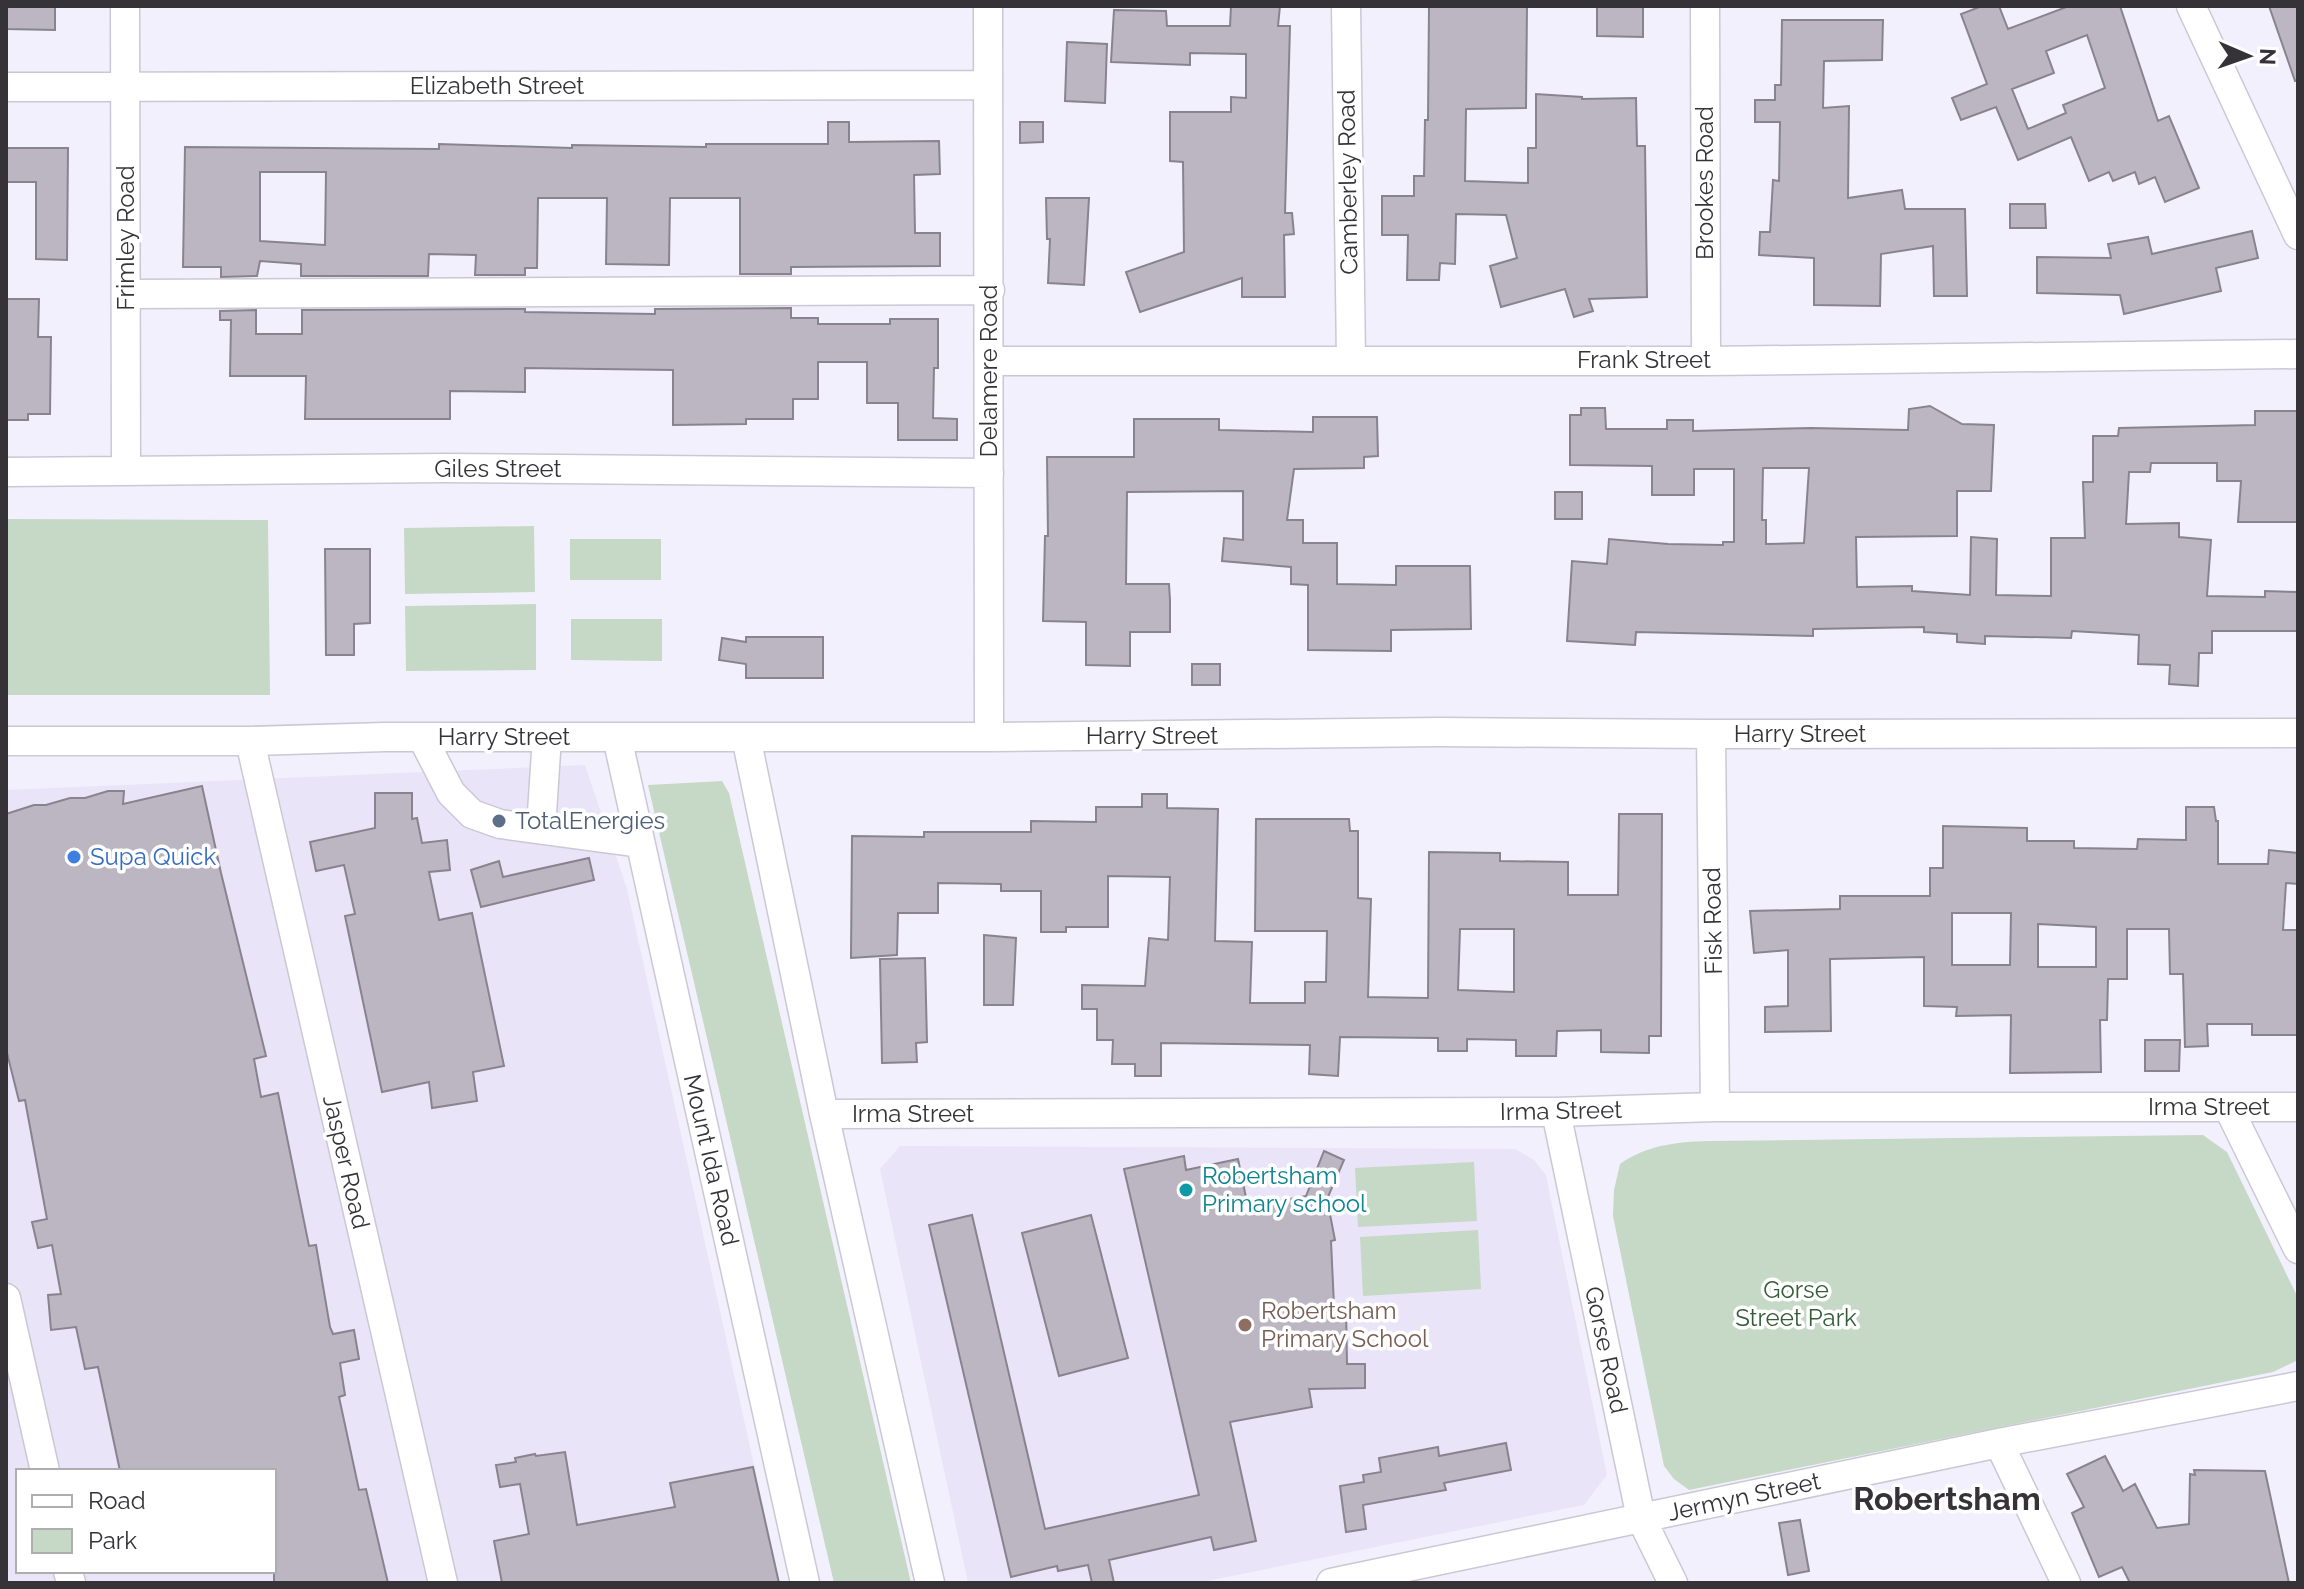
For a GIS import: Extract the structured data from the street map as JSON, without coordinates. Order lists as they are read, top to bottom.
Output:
{
  "streets": {
    "street": [
      "Elizabeth Street",
      "Camberley Road",
      "Brookes Road",
      "Frimley Road",
      "Frank Street",
      "Delamere Road",
      "Giles Street",
      "Harry Street",
      "Fisk Road",
      "Irma Street",
      "Mount Ida Road",
      "Jasper Road",
      "Gorse Road",
      "Jermyn Street"
    ]
  },
  "crossings": [
    ["Elizabeth Street", "Frimley Road"],
    ["Elizabeth Street", "Delamere Road"],
    ["Camberley Road", "Frank Street"],
    ["Brookes Road", "Frank Street"],
    ["Frimley Road", "Giles Street"],
    ["Frank Street", "Delamere Road"],
    ["Delamere Road", "Giles Street"],
    ["Delamere Road", "Harry Street"],
    ["Harry Street", "Fisk Road"],
    ["Harry Street", "Mount Ida Road"],
    ["Harry Street", "Jasper Road"],
    ["Fisk Road", "Irma Street"],
    ["Irma Street", "Gorse Road"],
    ["Gorse Road", "Jermyn Street"]
  ],
  "districts": ["Robertsham"],
  "parks": ["Gorse Street Park"],
  "places": [
    "TotalEnergies",
    "Supa Quick",
    "Robertsham Primary school",
    "Robertsham Primary School"
  ],
  "legend": ["Road", "Park"],
  "north": "right"
}
